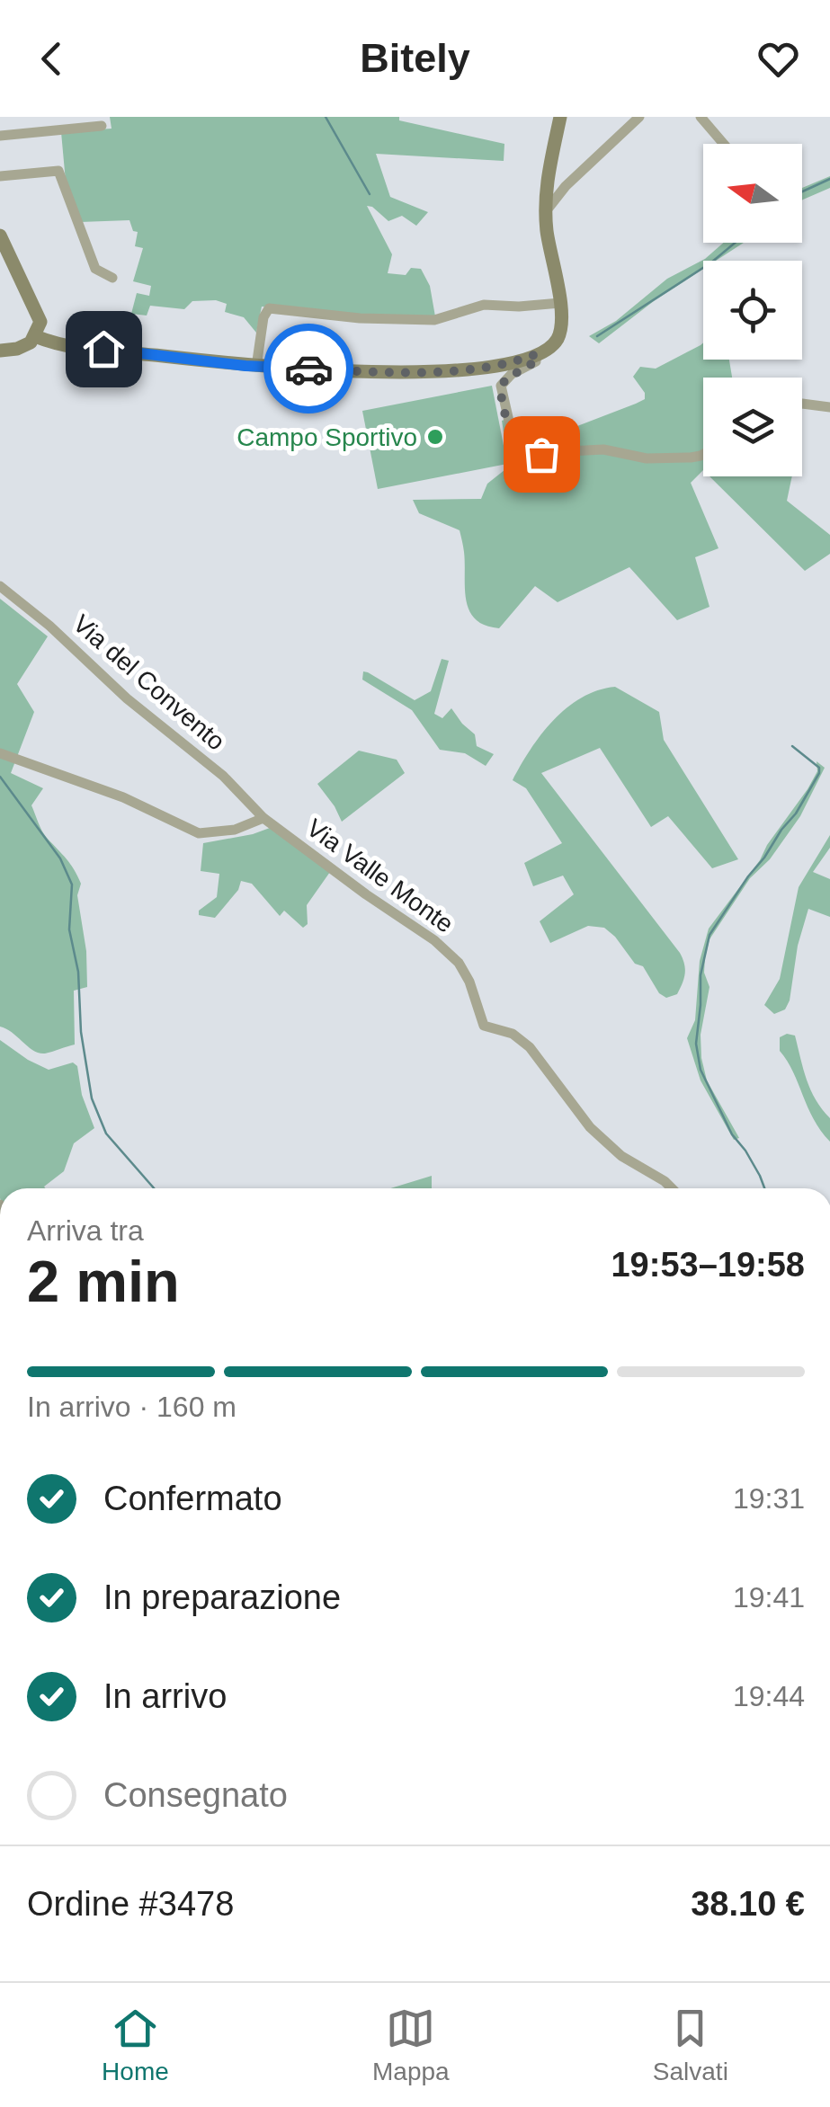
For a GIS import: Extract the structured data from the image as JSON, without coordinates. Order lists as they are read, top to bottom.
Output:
{
  "streets": {
    "street": ["Via del Convento", "Via Valle Monte"]
  },
  "crossings": [
    ["Via del Convento", "Via Valle Monte"]
  ],
  "places": ["Campo Sportivo"],
  "north": "left",
  "page": {
    "header": "Bitely",
    "heading": ["2 min", "Arriva tra", "19:53–19:58"],
    "panel": ["Ordine #3478", "38.10 €"],
    "bar": "In arrivo · 160 m",
    "list": [
      ["Confermato", "19:31"],
      ["In preparazione", "19:41"],
      ["In arrivo", "19:44"],
      "Consegnato"
    ],
    "tabs": ["Home", "Mappa", "Salvati"]
  }
}
